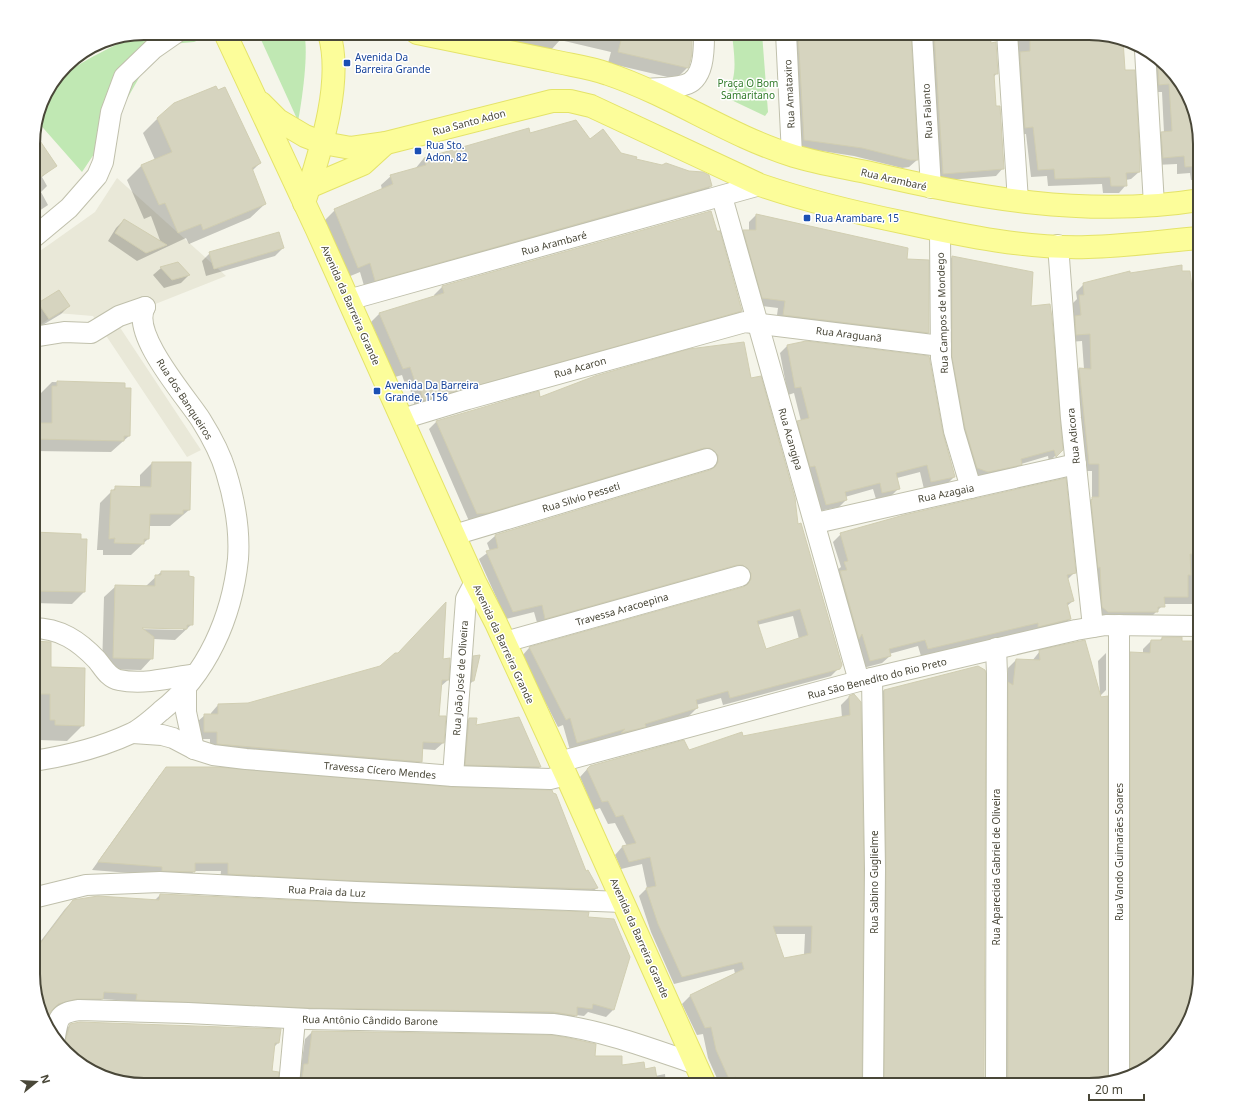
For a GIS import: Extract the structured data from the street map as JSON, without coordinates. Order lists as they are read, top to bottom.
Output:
{
  "streets": {
    "main road": ["Rua Santo Adon", "Rua Arambaré", "Avenida da Barreira Grande"],
    "street": [
      "Rua Amataxiro",
      "Rua Falanto",
      "Rua Campos de Mondego",
      "Rua Araguanã",
      "Rua Acaron",
      "Rua dos Banqueiros",
      "Rua Adicora",
      "Rua Acangipa",
      "Rua Azagaia",
      "Rua Silvio Pesseti",
      "Travessa Aracoepina",
      "Rua João José de Oliveira",
      "Rua São Benedito do Rio Preto",
      "Travessa Cícero Mendes",
      "Rua Vando Guimarães Soares",
      "Rua Aparecida Gabriel de Oliveira",
      "Rua Sabino Guglielme",
      "Rua Praia da Luz",
      "Rua Antônio Cândido Barone"
    ]
  },
  "crossings": [
    ["Rua Amataxiro", "Rua Arambaré"],
    ["Rua Falanto", "Rua Arambaré"],
    ["Rua Santo Adon", "Rua Arambaré"],
    ["Rua Santo Adon", "Avenida da Barreira Grande"],
    ["Rua Arambaré", "Avenida da Barreira Grande"],
    ["Rua Arambaré", "Rua Acangipa"],
    ["Avenida da Barreira Grande", "Rua Acaron"],
    ["Avenida da Barreira Grande", "Rua Silvio Pesseti"],
    ["Avenida da Barreira Grande", "Travessa Aracoepina"],
    ["Avenida da Barreira Grande", "Rua João José de Oliveira"],
    ["Avenida da Barreira Grande", "Rua São Benedito do Rio Preto"],
    ["Avenida da Barreira Grande", "Travessa Cícero Mendes"],
    ["Avenida da Barreira Grande", "Rua Praia da Luz"],
    ["Avenida da Barreira Grande", "Rua Antônio Cândido Barone"],
    ["Rua Campos de Mondego", "Rua Araguanã"],
    ["Rua Campos de Mondego", "Rua Azagaia"],
    ["Rua Araguanã", "Rua Acaron"],
    ["Rua Araguanã", "Rua Acangipa"],
    ["Rua Acaron", "Rua Acangipa"],
    ["Rua dos Banqueiros", "Travessa Cícero Mendes"],
    ["Rua Adicora", "Rua Azagaia"],
    ["Rua Adicora", "Rua São Benedito do Rio Preto"],
    ["Rua Acangipa", "Rua Azagaia"],
    ["Rua Acangipa", "Rua São Benedito do Rio Preto"],
    ["Rua Acangipa", "Rua Sabino Guglielme"],
    ["Rua João José de Oliveira", "Travessa Cícero Mendes"],
    ["Rua São Benedito do Rio Preto", "Travessa Cícero Mendes"],
    ["Rua São Benedito do Rio Preto", "Rua Vando Guimarães Soares"],
    ["Rua São Benedito do Rio Preto", "Rua Aparecida Gabriel de Oliveira"],
    ["Rua São Benedito do Rio Preto", "Rua Sabino Guglielme"]
  ],
  "parks": ["Praça O Bom Samaritano"],
  "places": {
    "transit": [
      "Avenida Da Barreira Grande",
      "Rua Sto. Adon, 82",
      "Rua Arambare, 15",
      "Avenida Da Barreira Grande, 1156"
    ]
  },
  "scale_bar": "20 m",
  "north": "right"
}
